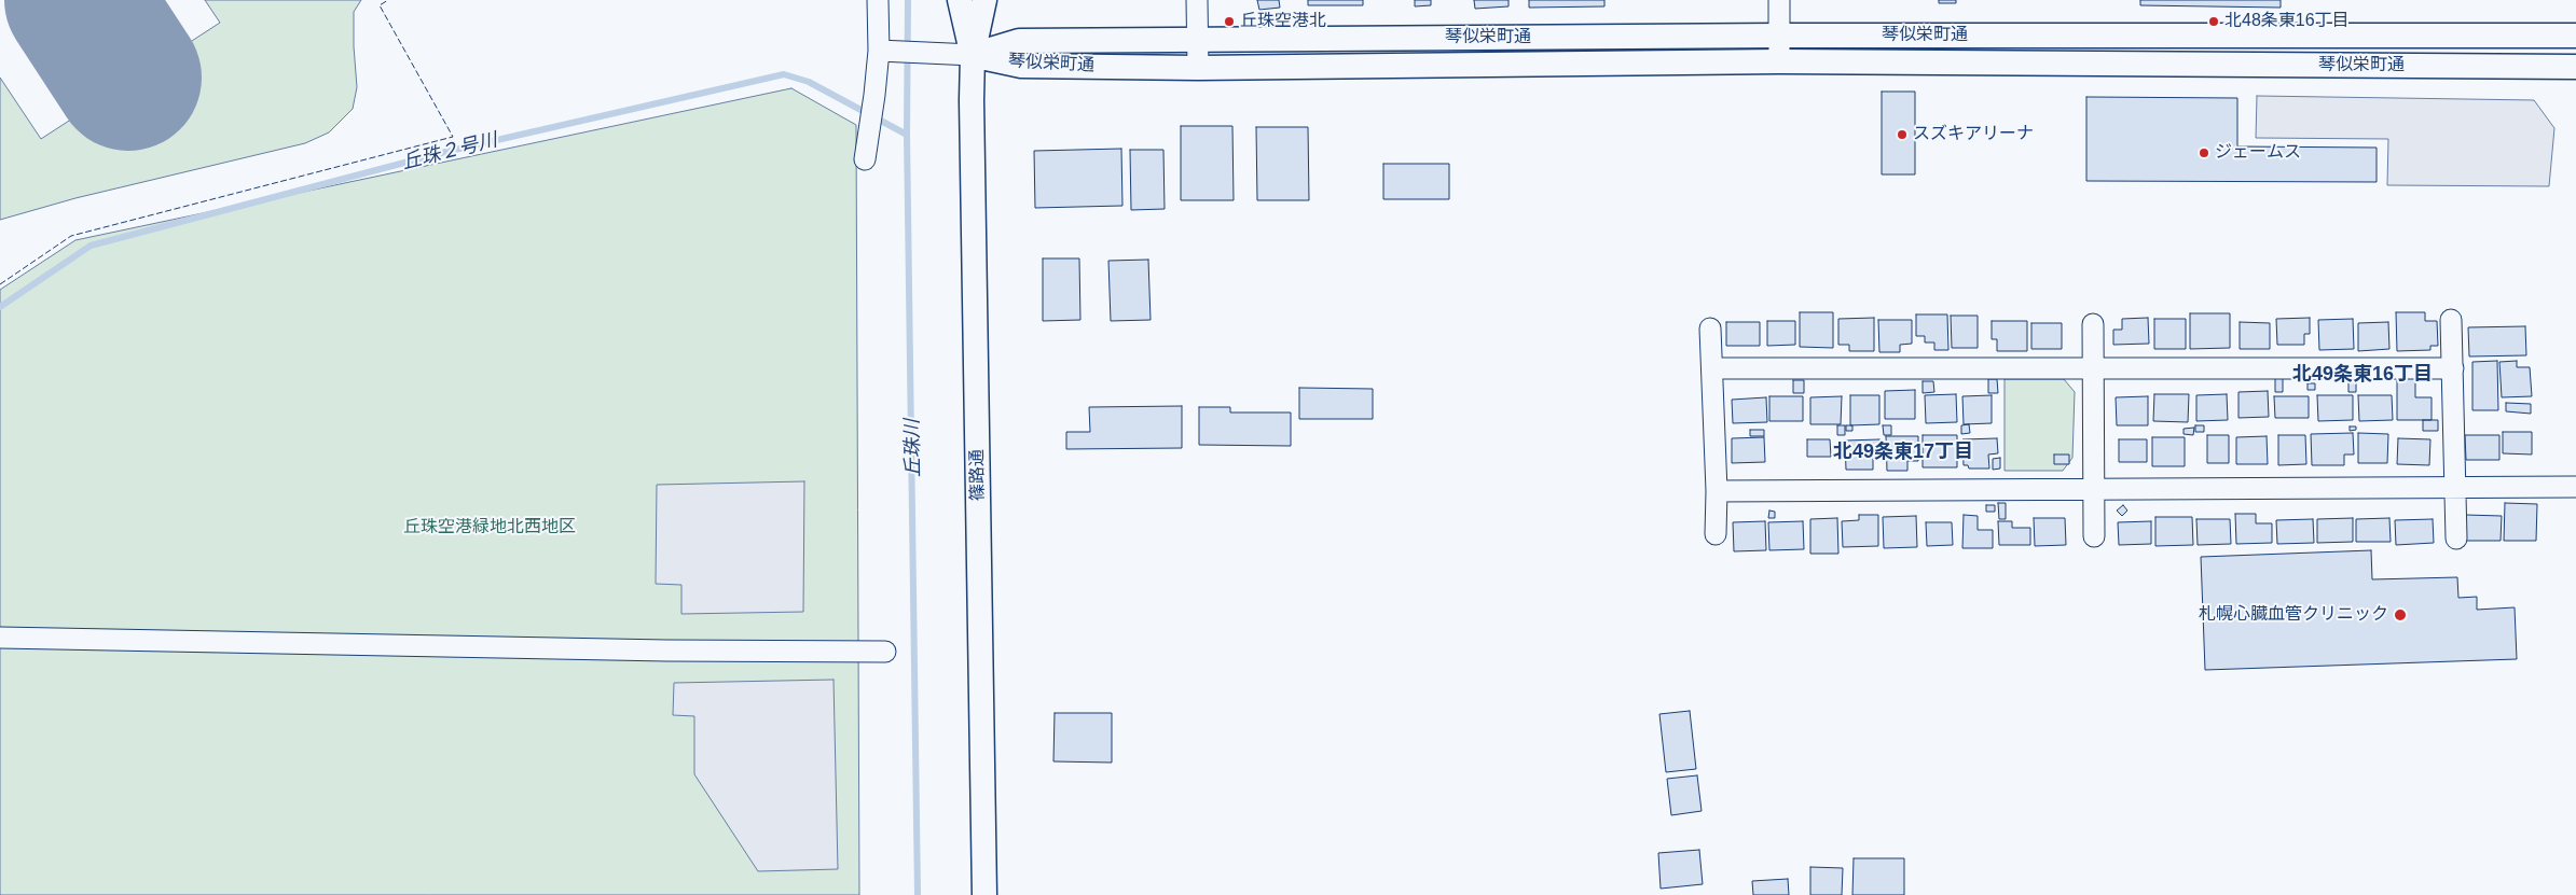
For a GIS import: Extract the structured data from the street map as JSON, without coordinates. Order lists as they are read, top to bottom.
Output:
{
  "streets": {
    "street": ["琴似栄町通", "篠路通"]
  },
  "crossings": [
    ["琴似栄町通", "篠路通"]
  ],
  "districts": ["北49条東16丁目", "北49条東17丁目"],
  "water": ["丘珠２号川", "丘珠川"],
  "parks": ["丘珠空港緑地北西地区"],
  "places": [
    "丘珠空港北",
    "北48条東16丁目",
    "スズキアリーナ",
    "ジェームス",
    "札幌心臓血管クリニック"
  ]
}
